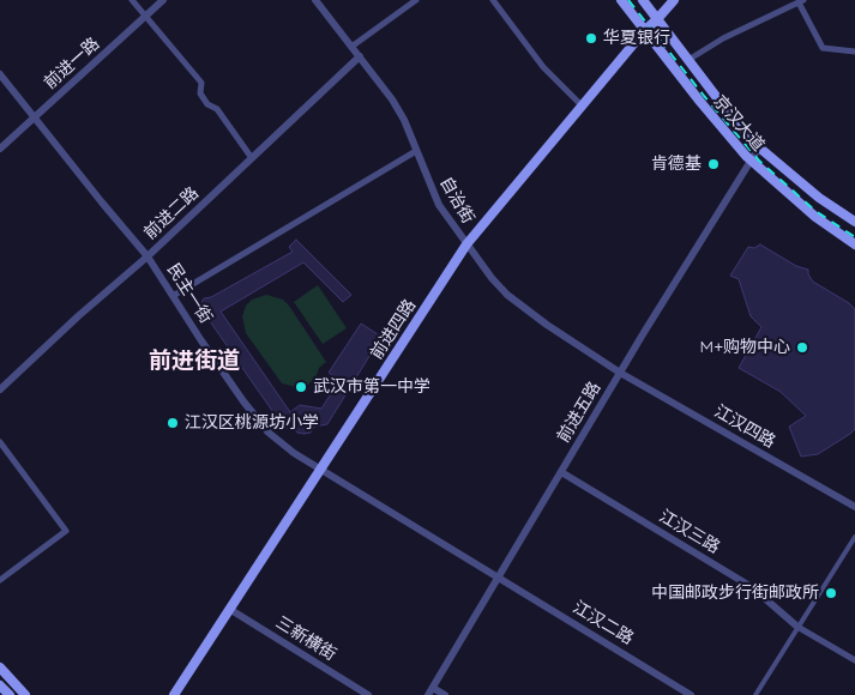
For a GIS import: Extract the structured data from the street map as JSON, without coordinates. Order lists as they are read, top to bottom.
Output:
{
  "streets": {
    "main road": ["京汉大道", "前进四路"],
    "street": [
      "前进一路",
      "自治街",
      "前进二路",
      "民主一街",
      "前进五路",
      "江汉四路",
      "江汉三路",
      "江汉二路",
      "三新横街"
    ]
  },
  "crossings": [
    ["前进一路", "民主一街"],
    ["京汉大道", "前进四路"],
    ["京汉大道", "前进五路"],
    ["自治街", "前进二路"],
    ["自治街", "前进四路"],
    ["自治街", "前进五路"],
    ["自治街", "江汉四路"],
    ["前进二路", "民主一街"],
    ["民主一街", "前进四路"],
    ["民主一街", "前进五路"],
    ["民主一街", "江汉二路"],
    ["前进四路", "三新横街"],
    ["前进五路", "江汉四路"],
    ["前进五路", "江汉三路"],
    ["前进五路", "江汉二路"]
  ],
  "districts": ["前进街道"],
  "places": [
    "华夏银行",
    "肯德基",
    "M+购物中心",
    "武汉市第一中学",
    "江汉区桃源坊小学",
    "中国邮政步行街邮政所"
  ]
}
